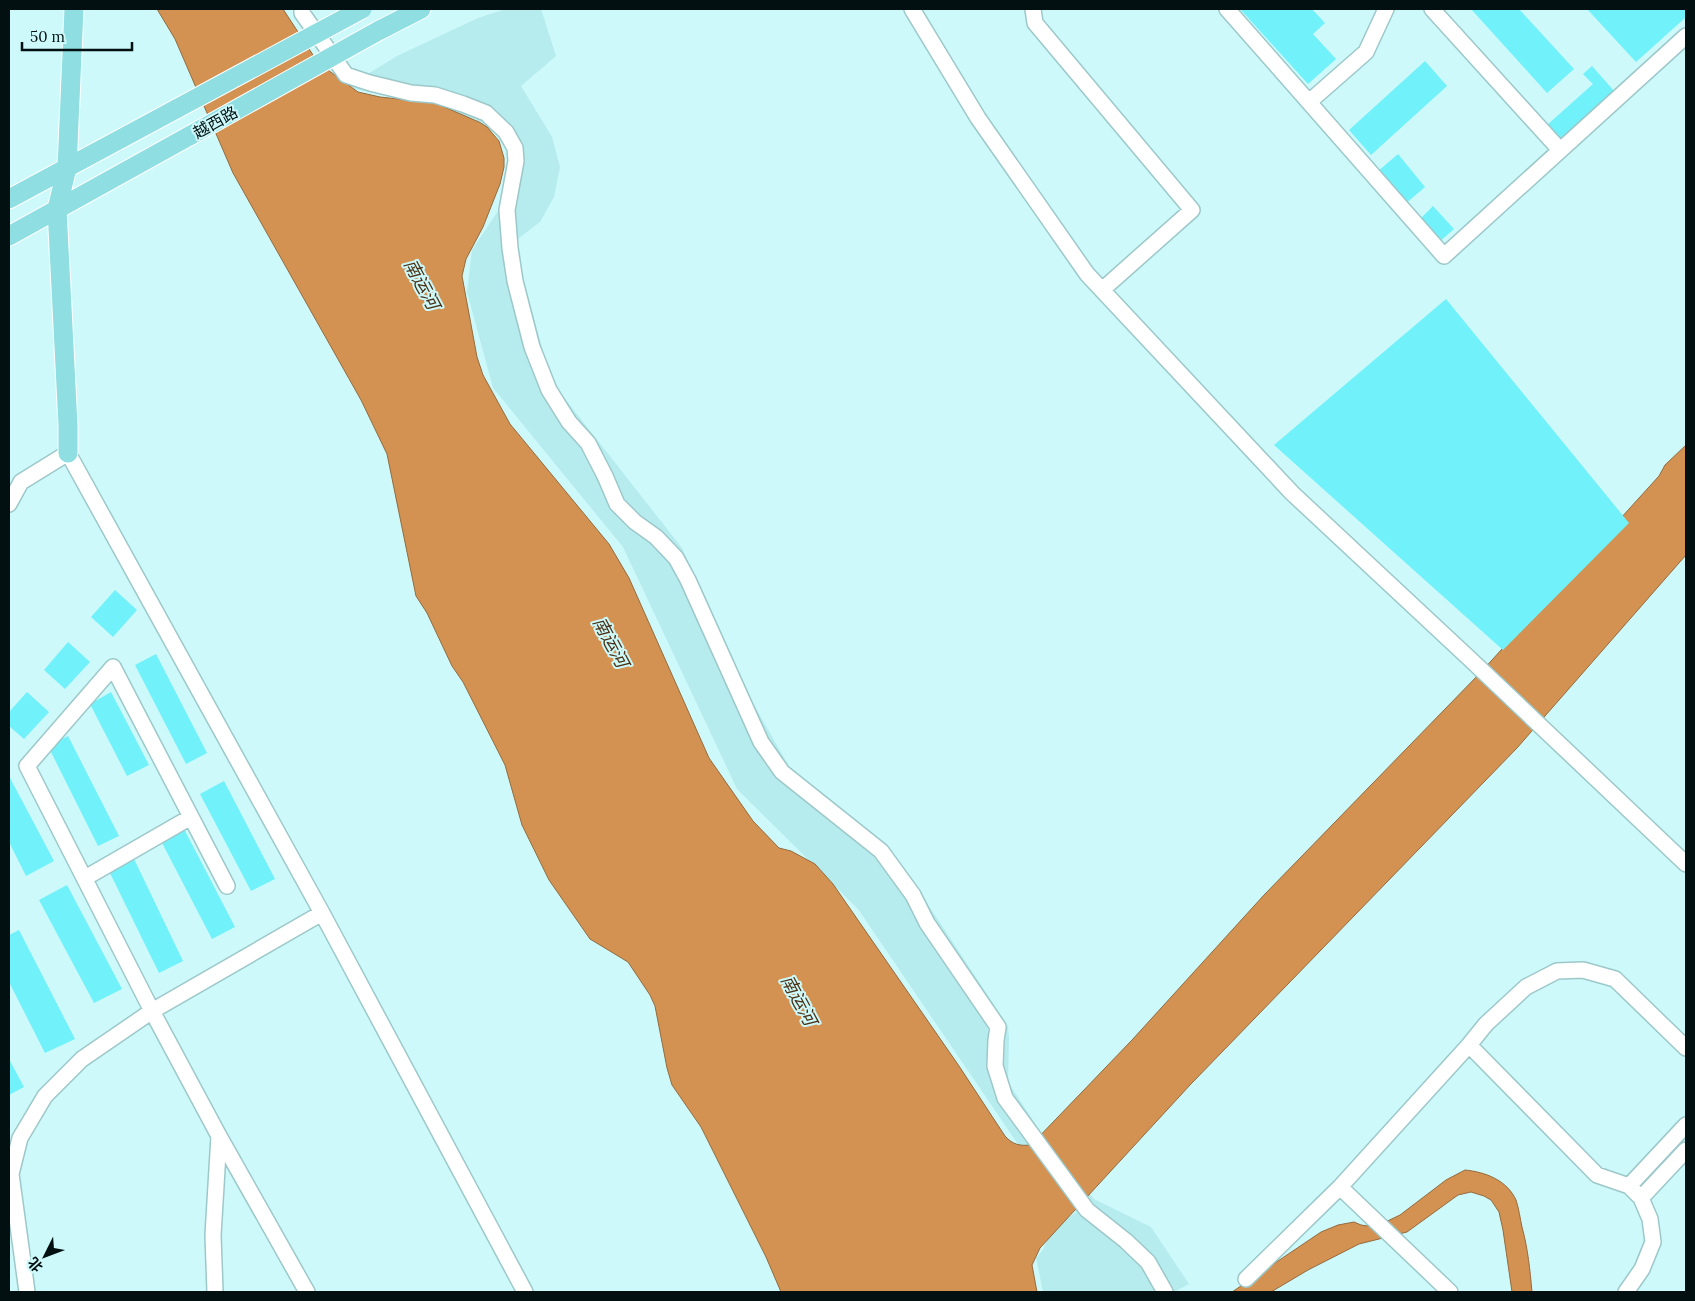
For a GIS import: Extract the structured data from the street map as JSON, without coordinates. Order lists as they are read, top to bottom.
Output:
{
  "streets": {
    "main road": ["越西路"]
  },
  "water": ["南运河"],
  "scale_bar": "50 m",
  "north": "bottom left"
}
